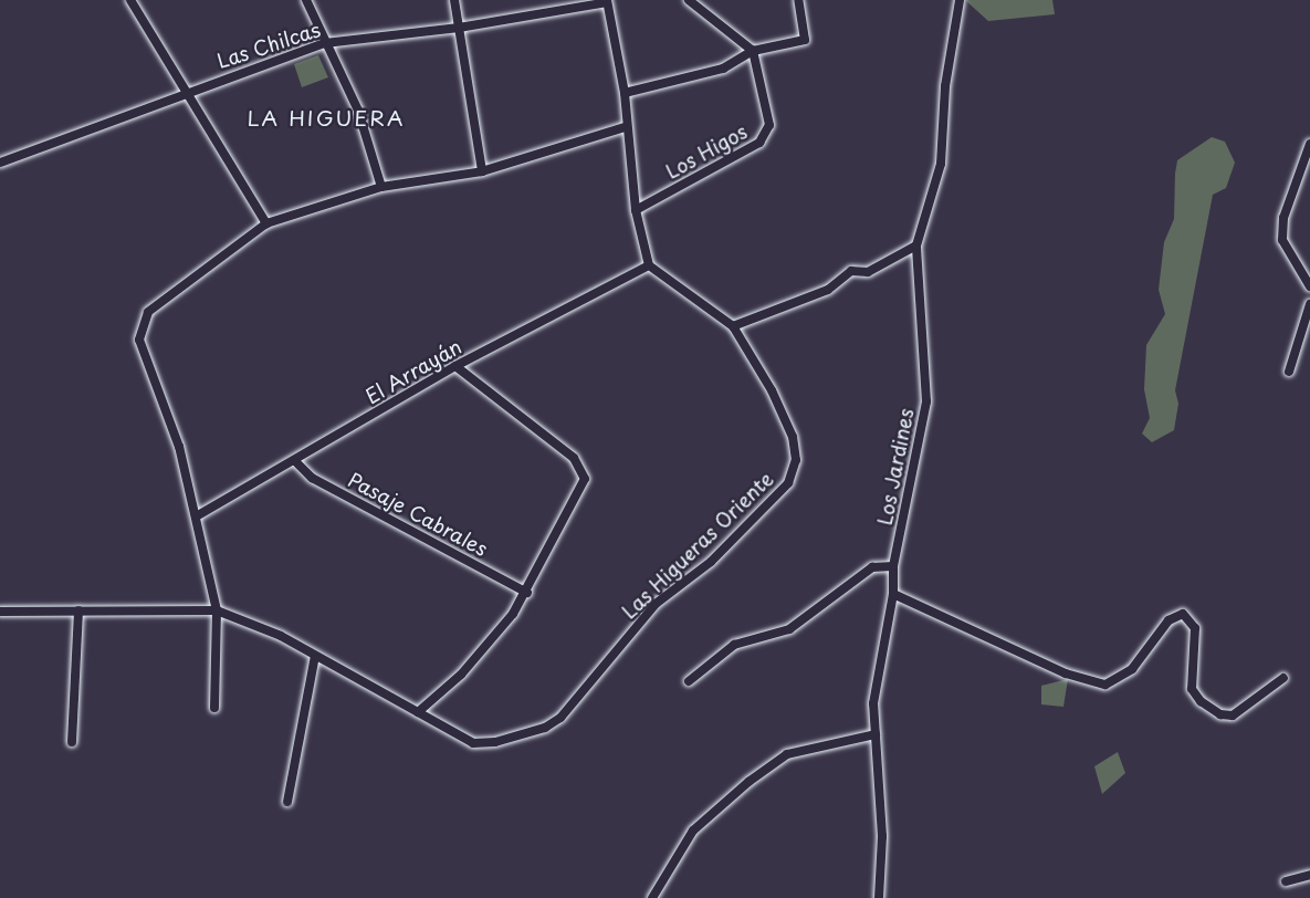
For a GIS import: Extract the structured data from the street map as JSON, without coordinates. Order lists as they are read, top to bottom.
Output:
{
  "streets": {
    "street": [
      "Las Chilcas",
      "Los Higos",
      "El Arrayán",
      "Los Jardines",
      "Pasaje Cabrales",
      "Las Higueras Oriente"
    ]
  },
  "crossings": [
    ["El Arrayán", "Pasaje Cabrales"],
    ["El Arrayán", "Las Higueras Oriente"]
  ],
  "districts": ["LA HIGUERA"]
}
